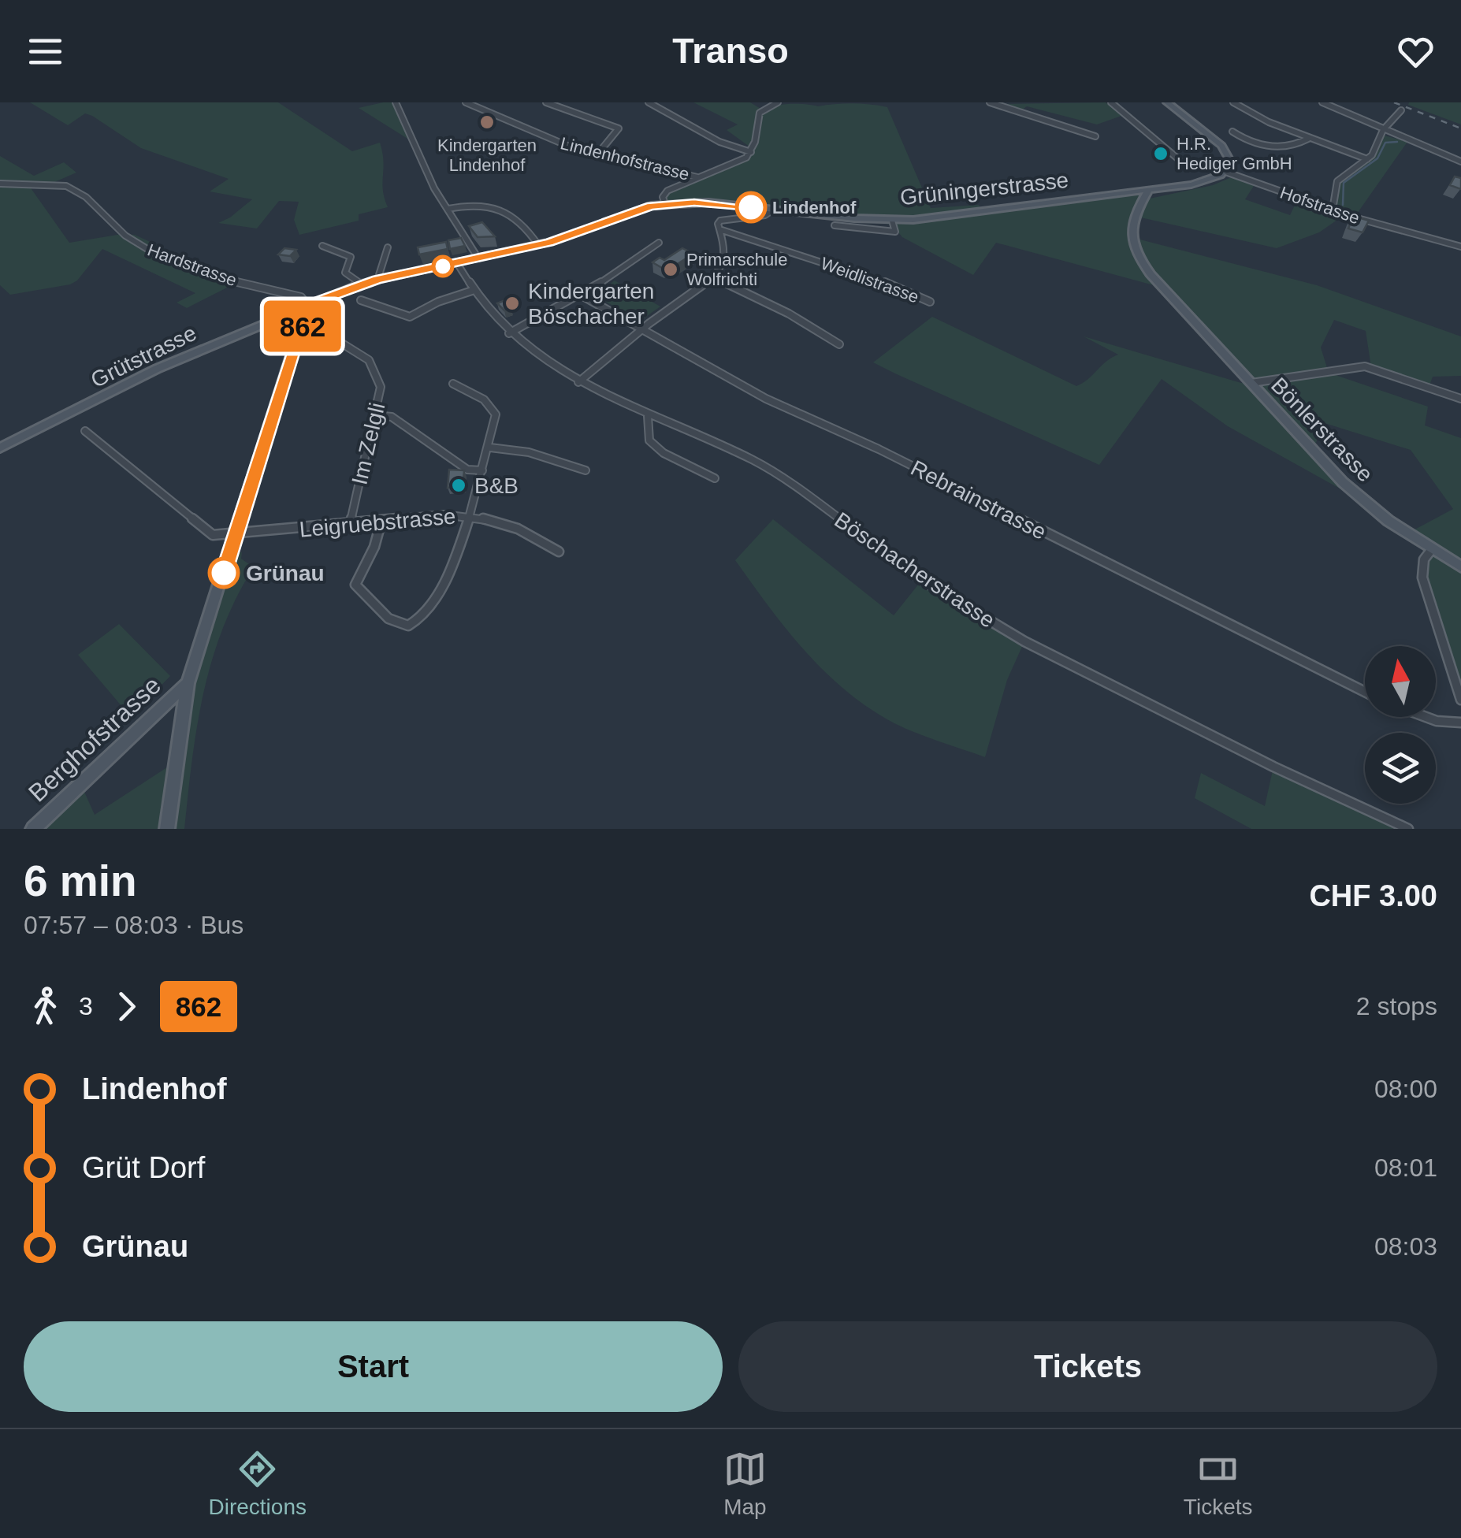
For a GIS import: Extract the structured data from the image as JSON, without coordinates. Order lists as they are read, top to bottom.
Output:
{
  "streets": {
    "main road": [
      "Grüningerstrasse",
      "Grütstrasse",
      "Bönlerstrasse",
      "Berghofstrasse"
    ],
    "street": [
      "Lindenhofstrasse",
      "Hofstrasse",
      "Hardstrasse",
      "Weidlistrasse",
      "Im Zelgli",
      "Rebrainstrasse",
      "Leigruebstrasse",
      "Böschacherstrasse"
    ]
  },
  "crossings": [
    ["Grüningerstrasse", "Hofstrasse"],
    ["Grüningerstrasse", "Hardstrasse"],
    ["Grüningerstrasse", "Grütstrasse"],
    ["Grüningerstrasse", "Bönlerstrasse"],
    ["Grüningerstrasse", "Böschacherstrasse"],
    ["Hardstrasse", "Grütstrasse"],
    ["Im Zelgli", "Leigruebstrasse"]
  ],
  "places": [
    "Kindergarten Lindenhof",
    "H.R. Hediger GmbH",
    "Lindenhof",
    "Primarschule Wolfrichti",
    "Kindergarten Böschacher",
    "B&B",
    "Grünau"
  ],
  "lines": ["bus line 862"],
  "north": "top",
  "page": {
    "header": "Transo",
    "on_map": "862",
    "heading": ["6 min", "07:57 – 08:03 · Bus", "CHF 3.00"],
    "legs": ["3", "862", "2 stops"],
    "list": [
      {
        "name": "Lindenhof",
        "value": "08:00"
      },
      {
        "name": "Grüt Dorf",
        "value": "08:01"
      },
      {
        "name": "Grünau",
        "value": "08:03"
      }
    ],
    "buttons": ["Start", "Tickets"],
    "tabs": ["Directions", "Map", "Tickets"]
  }
}
